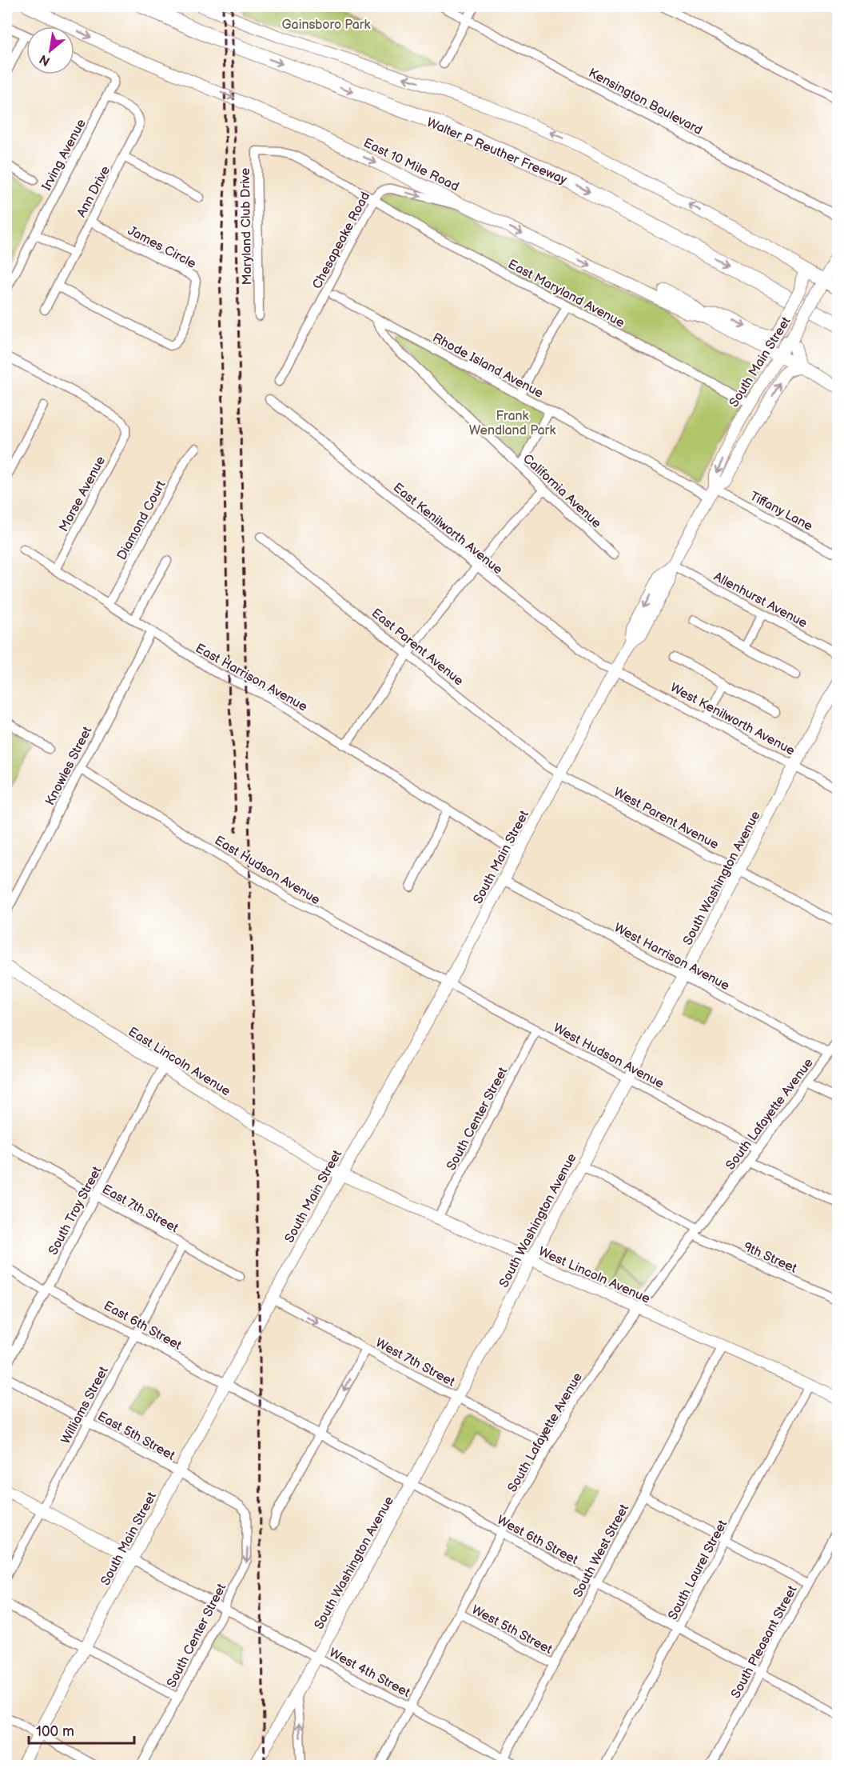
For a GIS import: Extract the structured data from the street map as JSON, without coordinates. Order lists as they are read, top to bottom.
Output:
{
  "streets": {
    "highway": ["Walter P Reuther Freeway"],
    "main road": [
      "East 10 Mile Road",
      "South Main Street",
      "South Washington Avenue",
      "East Lincoln Avenue",
      "West Lincoln Avenue"
    ],
    "street": [
      "Kensington Boulevard",
      "Irving Avenue",
      "Ann Drive",
      "Maryland Club Drive",
      "Chesapeake Road",
      "James Circle",
      "East Maryland Avenue",
      "Rhode Island Avenue",
      "California Avenue",
      "Morse Avenue",
      "Tiffany Lane",
      "Diamond Court",
      "East Kenilworth Avenue",
      "Allenhurst Avenue",
      "East Parent Avenue",
      "East Harrison Avenue",
      "West Kenilworth Avenue",
      "Knowles Street",
      "West Parent Avenue",
      "East Hudson Avenue",
      "West Harrison Avenue",
      "West Hudson Avenue",
      "South Lafayette Avenue",
      "South Center Street",
      "East 7th Street",
      "South Troy Street",
      "9th Street",
      "East 6th Street",
      "West 7th Street",
      "Williams Street",
      "East 5th Street",
      "West 6th Street",
      "South West Street",
      "South Laurel Street",
      "West 5th Street",
      "South Pleasant Street",
      "West 4th Street"
    ]
  },
  "crossings": [
    ["Irving Avenue", "Ann Drive"],
    ["East 10 Mile Road", "Chesapeake Road"],
    ["East 10 Mile Road", "South Main Street"],
    ["Ann Drive", "James Circle"],
    ["Maryland Club Drive", "Chesapeake Road"],
    ["Maryland Club Drive", "East Maryland Avenue"],
    ["Chesapeake Road", "East Maryland Avenue"],
    ["East Maryland Avenue", "South Main Street"],
    ["South Main Street", "Rhode Island Avenue"],
    ["South Main Street", "Tiffany Lane"],
    ["South Main Street", "East Kenilworth Avenue"],
    ["South Main Street", "Allenhurst Avenue"],
    ["South Main Street", "East Parent Avenue"],
    ["South Main Street", "East Harrison Avenue"],
    ["South Main Street", "West Kenilworth Avenue"],
    ["South Main Street", "West Parent Avenue"],
    ["South Main Street", "East Hudson Avenue"],
    ["South Main Street", "West Harrison Avenue"],
    ["South Main Street", "West Hudson Avenue"],
    ["South Main Street", "East Lincoln Avenue"],
    ["South Main Street", "South Center Street"],
    ["South Main Street", "West Lincoln Avenue"],
    ["South Main Street", "East 6th Street"],
    ["South Main Street", "West 7th Street"],
    ["South Main Street", "East 5th Street"],
    ["South Main Street", "West 6th Street"],
    ["South Main Street", "West 4th Street"],
    ["Rhode Island Avenue", "California Avenue"],
    ["Rhode Island Avenue", "Tiffany Lane"],
    ["Morse Avenue", "East Harrison Avenue"],
    ["Diamond Court", "East Harrison Avenue"],
    ["East Kenilworth Avenue", "West Kenilworth Avenue"],
    ["East Parent Avenue", "West Parent Avenue"],
    ["East Harrison Avenue", "Knowles Street"],
    ["West Kenilworth Avenue", "South Washington Avenue"],
    ["Knowles Street", "East Hudson Avenue"],
    ["West Parent Avenue", "South Washington Avenue"],
    ["East Hudson Avenue", "West Hudson Avenue"],
    ["South Washington Avenue", "West Harrison Avenue"],
    ["South Washington Avenue", "West Hudson Avenue"],
    ["South Washington Avenue", "9th Street"],
    ["South Washington Avenue", "West Lincoln Avenue"],
    ["South Washington Avenue", "West 7th Street"],
    ["South Washington Avenue", "West 6th Street"],
    ["South Washington Avenue", "West 4th Street"],
    ["West Harrison Avenue", "South Lafayette Avenue"],
    ["West Hudson Avenue", "South Lafayette Avenue"],
    ["West Hudson Avenue", "South Center Street"],
    ["East Lincoln Avenue", "South Troy Street"],
    ["East Lincoln Avenue", "West Lincoln Avenue"],
    ["South Lafayette Avenue", "9th Street"],
    ["South Lafayette Avenue", "West Lincoln Avenue"],
    ["South Lafayette Avenue", "West 7th Street"],
    ["South Lafayette Avenue", "West 6th Street"],
    ["South Lafayette Avenue", "West 5th Street"],
    ["South Lafayette Avenue", "West 4th Street"],
    ["South Center Street", "West Lincoln Avenue"],
    ["South Center Street", "East 5th Street"],
    ["South Center Street", "West 4th Street"],
    ["East 7th Street", "South Troy Street"],
    ["East 7th Street", "Williams Street"],
    ["South Troy Street", "East 6th Street"],
    ["West Lincoln Avenue", "South West Street"],
    ["West Lincoln Avenue", "South Laurel Street"],
    ["East 6th Street", "Williams Street"],
    ["East 6th Street", "West 6th Street"],
    ["Williams Street", "East 5th Street"],
    ["West 6th Street", "South West Street"],
    ["West 6th Street", "South Laurel Street"],
    ["West 6th Street", "South Pleasant Street"],
    ["South West Street", "West 5th Street"],
    ["South West Street", "West 4th Street"]
  ],
  "one_way": ["Walter P Reuther Freeway"],
  "parks": ["Gainsboro Park", "Frank Wendland Park"],
  "scale_bar": "100 m",
  "north": "bottom left"
}
